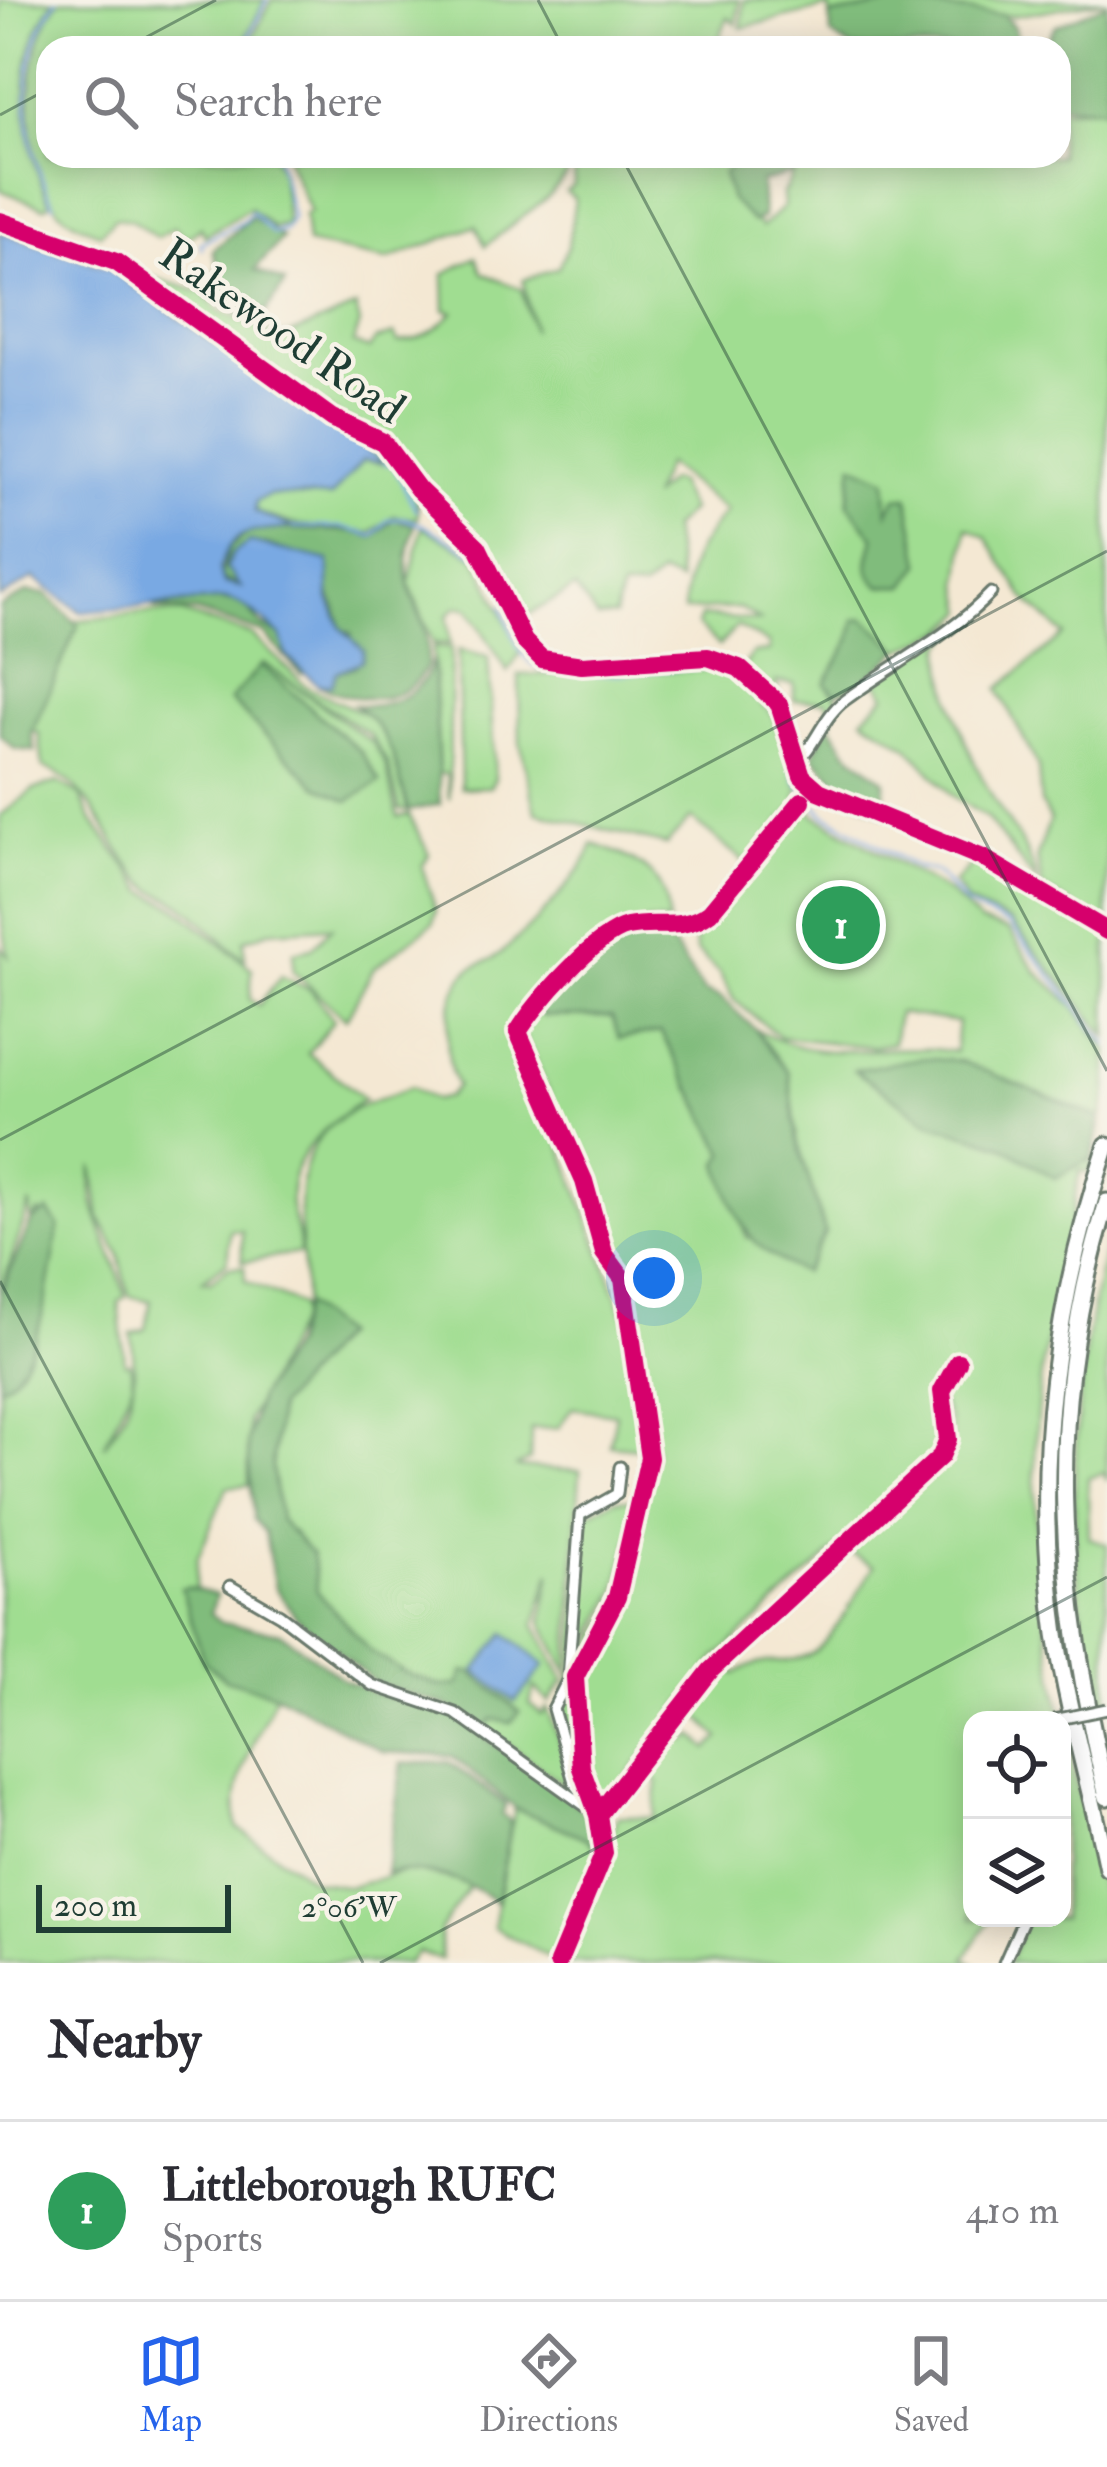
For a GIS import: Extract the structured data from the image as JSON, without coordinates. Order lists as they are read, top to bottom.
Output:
{
  "streets": {
    "street": ["Rakewood Road"]
  },
  "scale_bar": "200 m",
  "page": {
    "search": "Search here",
    "pins": "1",
    "scale": "200 m",
    "heading": "Nearby",
    "list": [
      {
        "mark": "1",
        "name": "Littleborough RUFC",
        "note": "Sports",
        "value": "410 m"
      }
    ],
    "nav": ["Map", "Directions", "Saved"]
  },
  "coordinates": ["2°06'W"]
}
